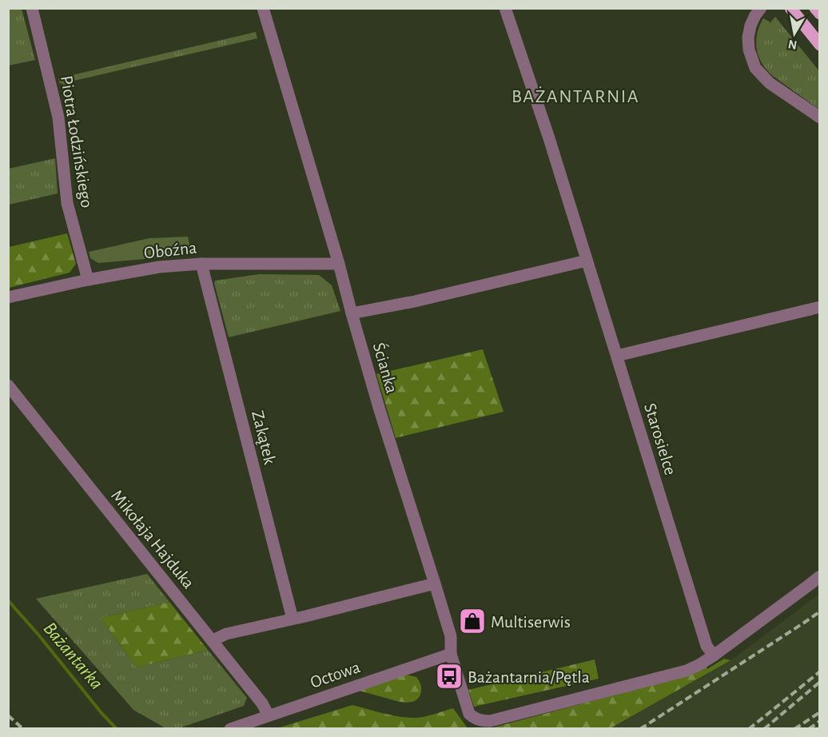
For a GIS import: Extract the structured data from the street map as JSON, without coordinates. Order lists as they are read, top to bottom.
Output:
{
  "streets": {
    "street": [
      "Piotra Łodzińskiego",
      "Oboźna",
      "Ścianka",
      "Zakątek",
      "Starosielce",
      "Mikołaja Hajduka",
      "Octowa"
    ]
  },
  "crossings": [
    ["Piotra Łodzińskiego", "Oboźna"],
    ["Oboźna", "Ścianka"],
    ["Oboźna", "Zakątek"],
    ["Ścianka", "Starosielce"],
    ["Ścianka", "Octowa"],
    ["Mikołaja Hajduka", "Octowa"]
  ],
  "districts": ["BAŻANTARNIA"],
  "water": ["Bażantarka"],
  "places": {
    "shop": ["Multiserwis"],
    "bus stop": ["Bażantarnia/Pętla"]
  },
  "north": "bottom"
}
